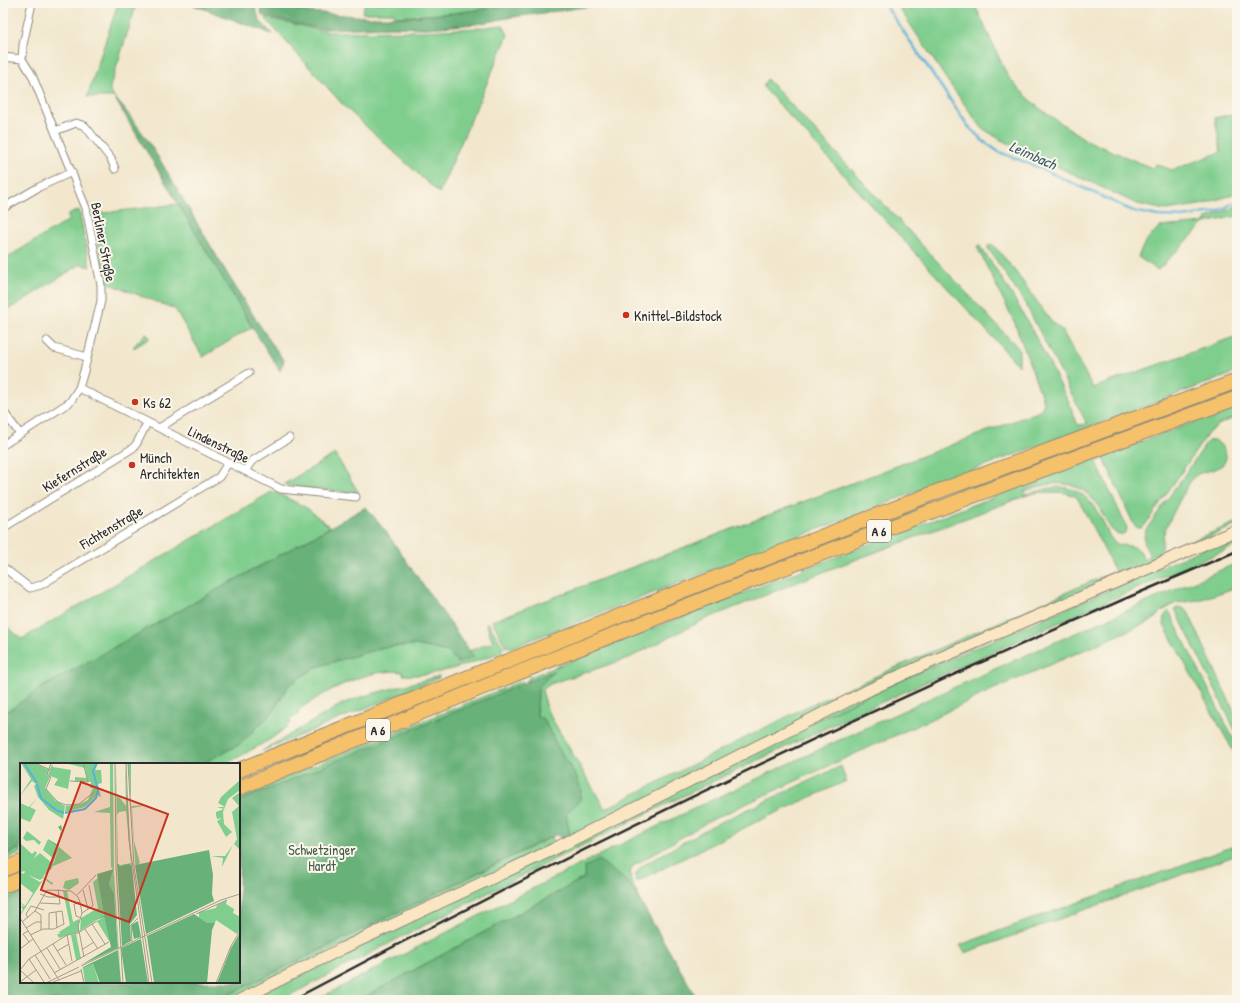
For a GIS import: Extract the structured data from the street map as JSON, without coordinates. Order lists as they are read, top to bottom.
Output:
{
  "streets": {
    "highway": ["A 6"],
    "street": [
      "Berliner Straße",
      "Lindenstraße",
      "Kiefernstraße",
      "Fichtenstraße"
    ]
  },
  "crossings": [
    ["Berliner Straße", "Lindenstraße"],
    ["Lindenstraße", "Kiefernstraße"],
    ["Lindenstraße", "Fichtenstraße"]
  ],
  "water": ["Leimbach"],
  "parks": ["Schwetzinger Hardt"],
  "places": ["Knittel-Bildstock", "Ks 62", "Münch Architekten"]
}
